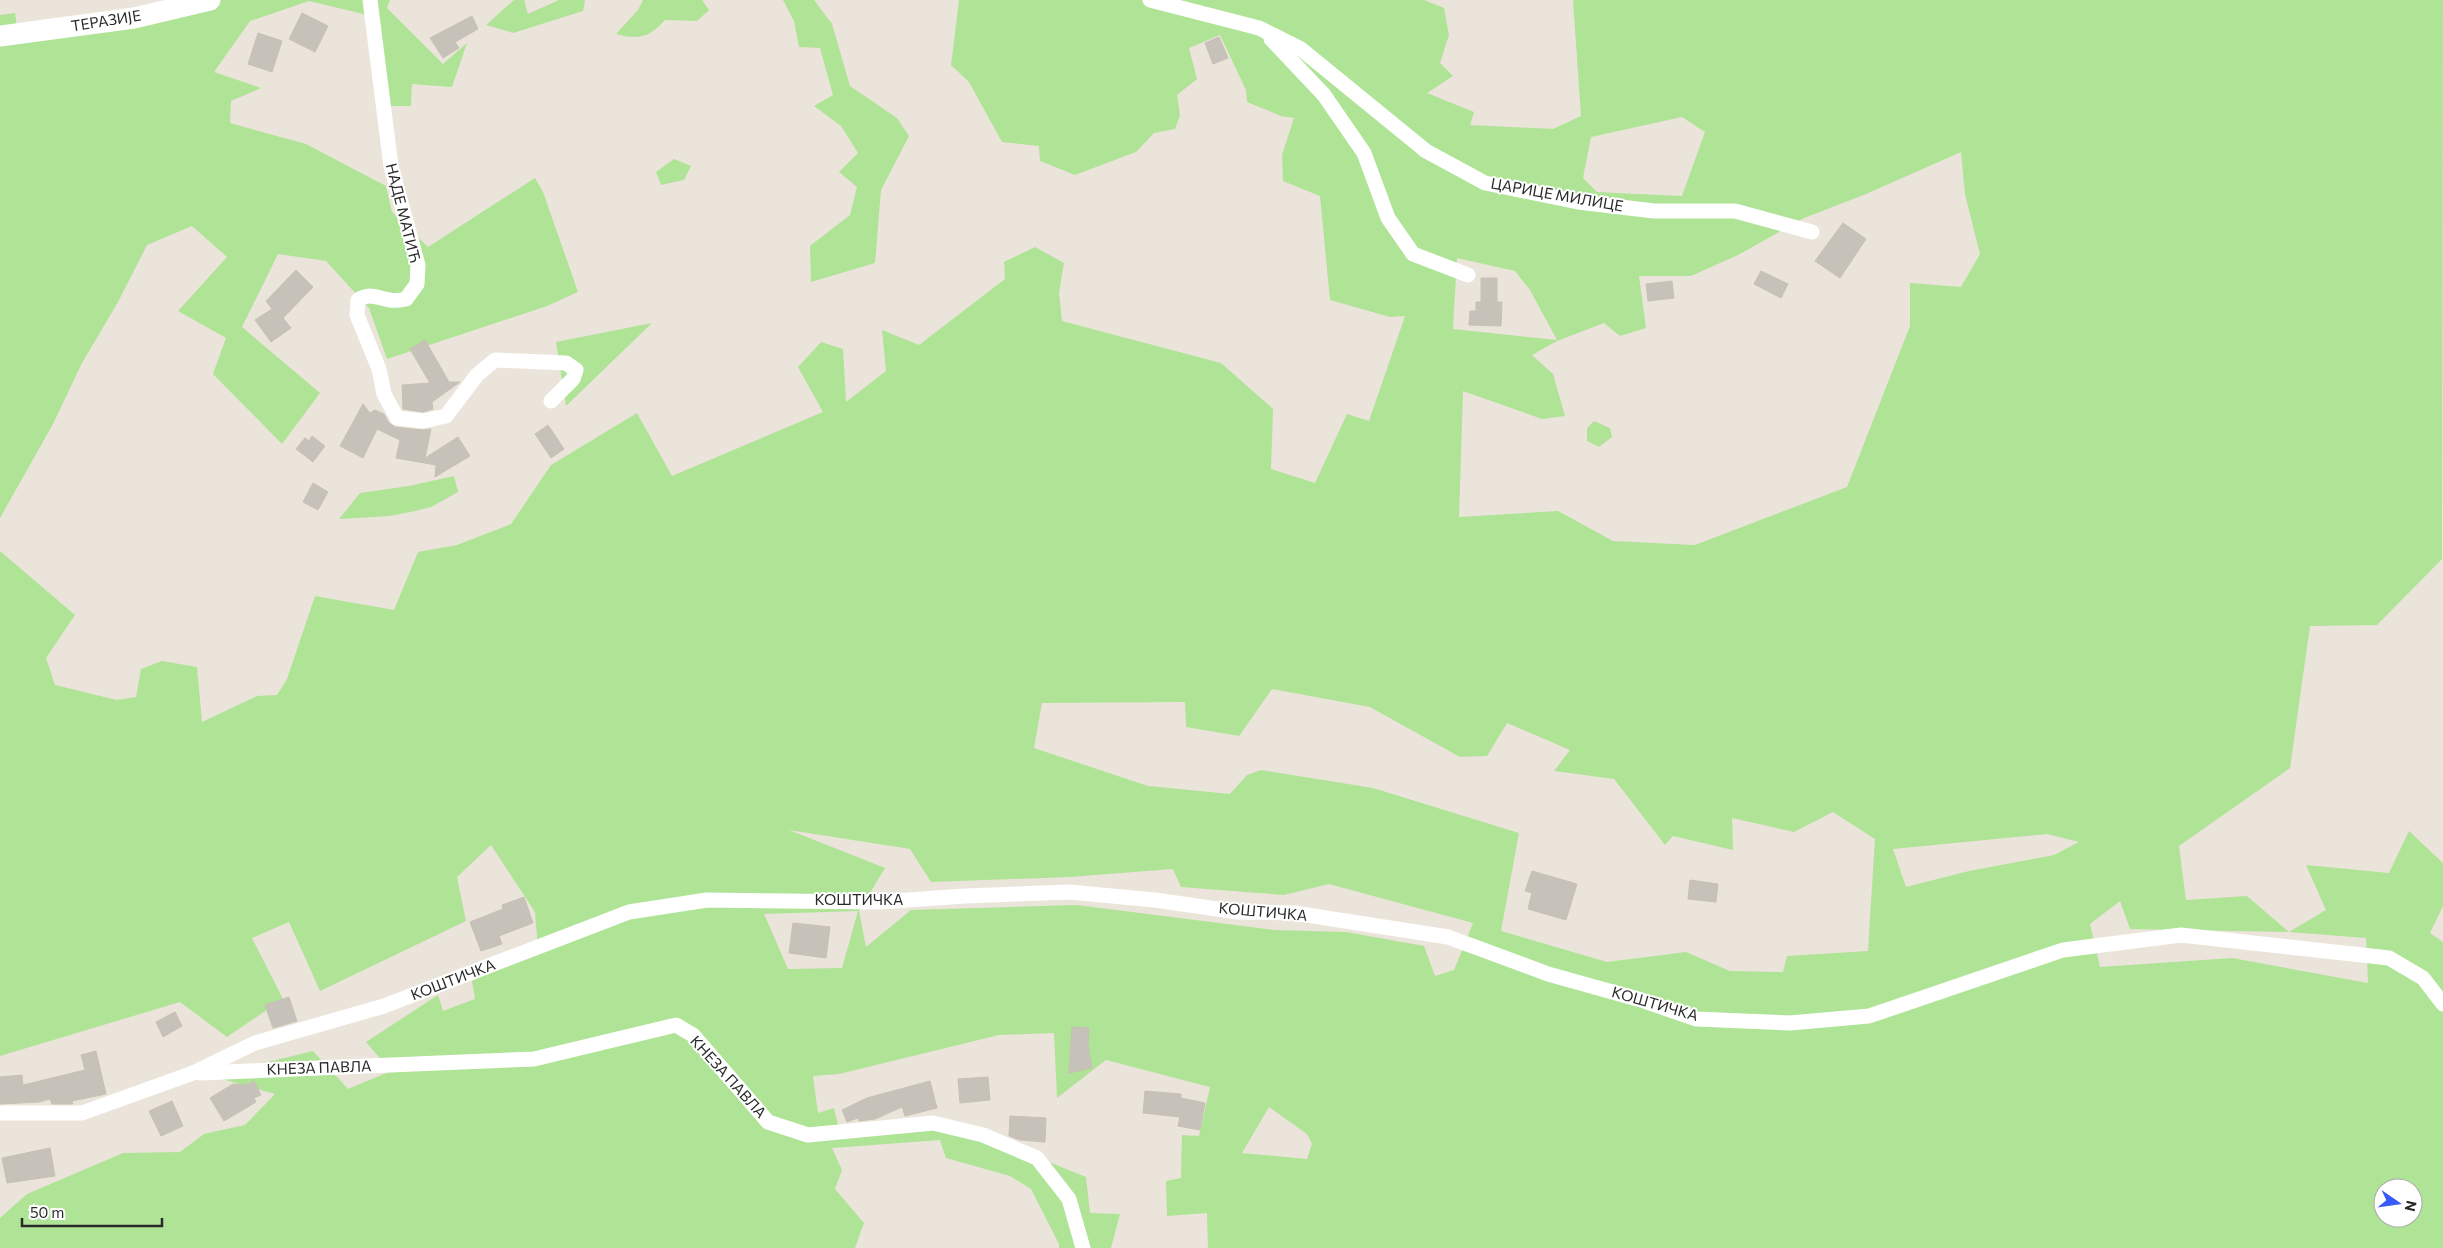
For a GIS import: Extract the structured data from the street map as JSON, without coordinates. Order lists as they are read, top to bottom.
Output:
{
  "streets": {
    "street": [
      "ТЕРАЗИЈЕ",
      "ЦАРИЦЕ МИЛИЦЕ",
      "НАДЕ МАТИЋ",
      "КОШТИЧКА",
      "КНЕЗА ПАВЛА"
    ]
  },
  "crossings": [
    ["КОШТИЧКА", "КНЕЗА ПАВЛА"]
  ],
  "scale_bar": "50 m",
  "north": "right"
}
